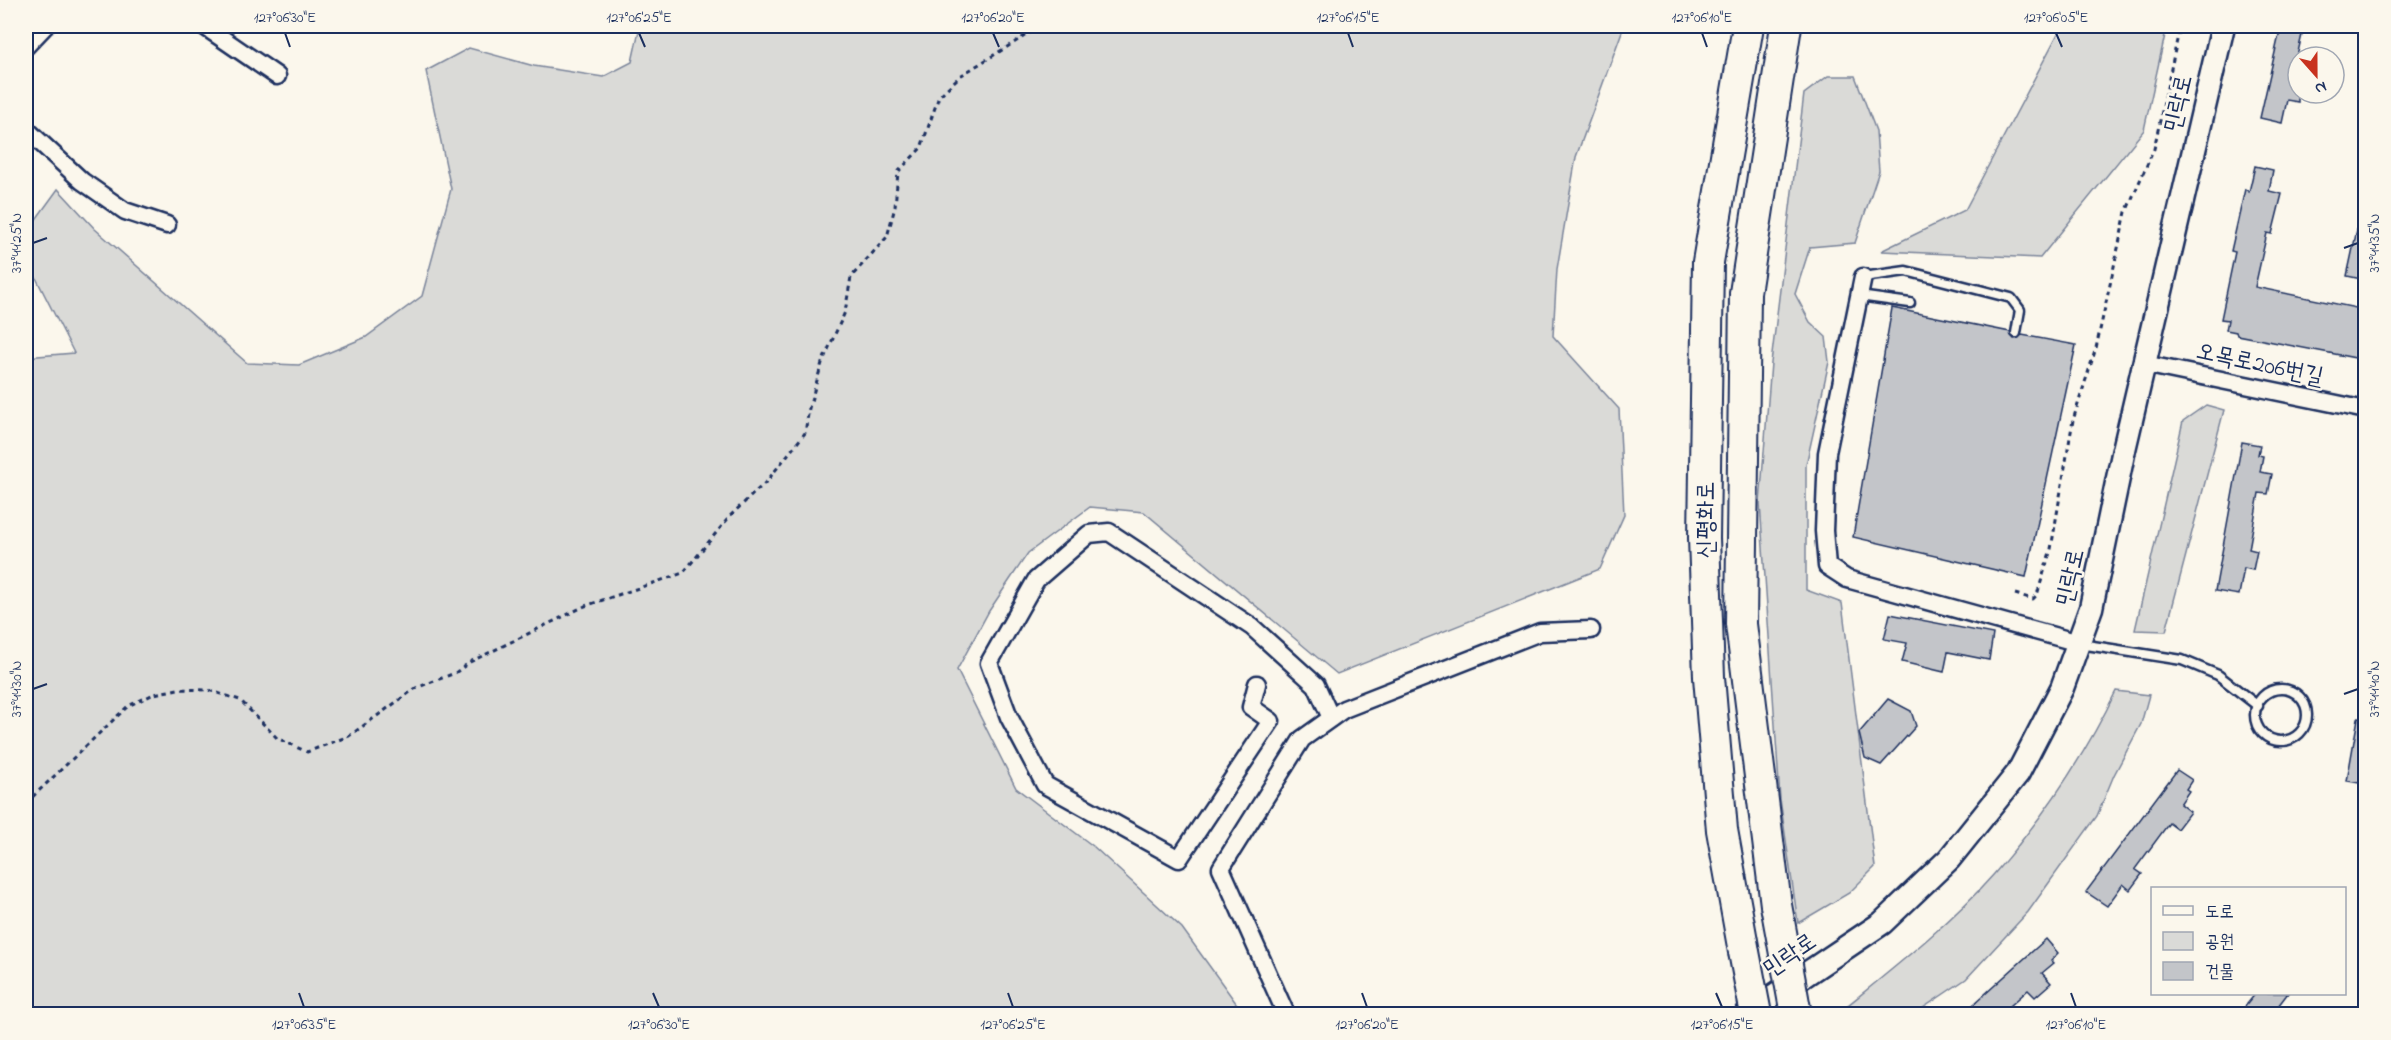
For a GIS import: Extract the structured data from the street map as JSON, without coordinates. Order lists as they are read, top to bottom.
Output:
{
  "streets": {
    "highway": ["신평화로"],
    "main road": ["민락로"],
    "street": ["오목로206번길"]
  },
  "crossings": [
    ["민락로", "오목로206번길"]
  ],
  "legend": ["도로", "공원", "건물"],
  "north": "bottom",
  "coordinates": [
    "127°06'30\"E",
    "127°06'25\"E",
    "127°06'20\"E",
    "127°06'15\"E",
    "127°06'10\"E",
    "127°06'05\"E",
    "37°44'35\"N",
    "37°44'25\"N",
    "37°44'40\"N",
    "37°44'30\"N",
    "127°06'35\"E"
  ]
}
